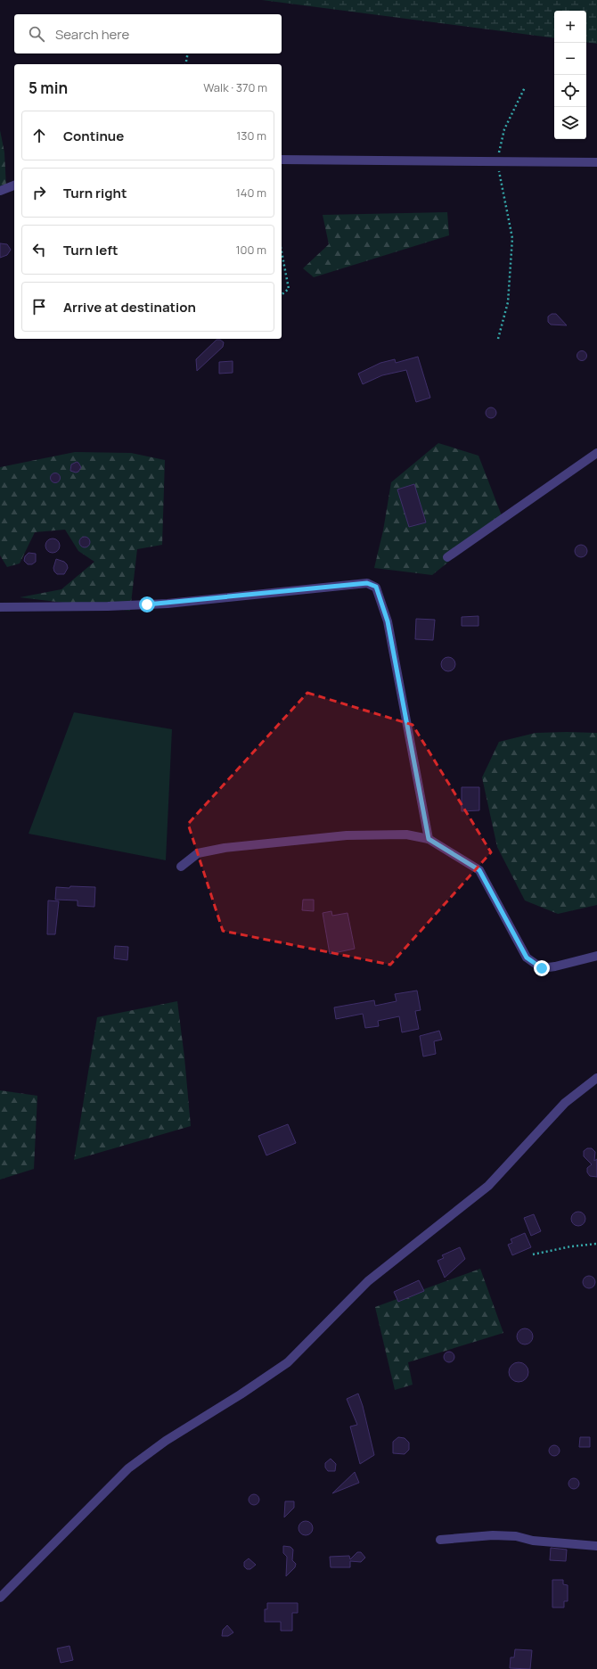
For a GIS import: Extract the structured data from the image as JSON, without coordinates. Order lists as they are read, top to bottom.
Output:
{
  "page": {
    "map_buttons": ["+", "−"],
    "search": "Search here",
    "heading": ["5 min", "Walk · 370 m"],
    "list": [
      ["Continue", "130 m"],
      ["Turn right", "140 m"],
      ["Turn left", "100 m"],
      "Arrive at destination"
    ]
  }
}
